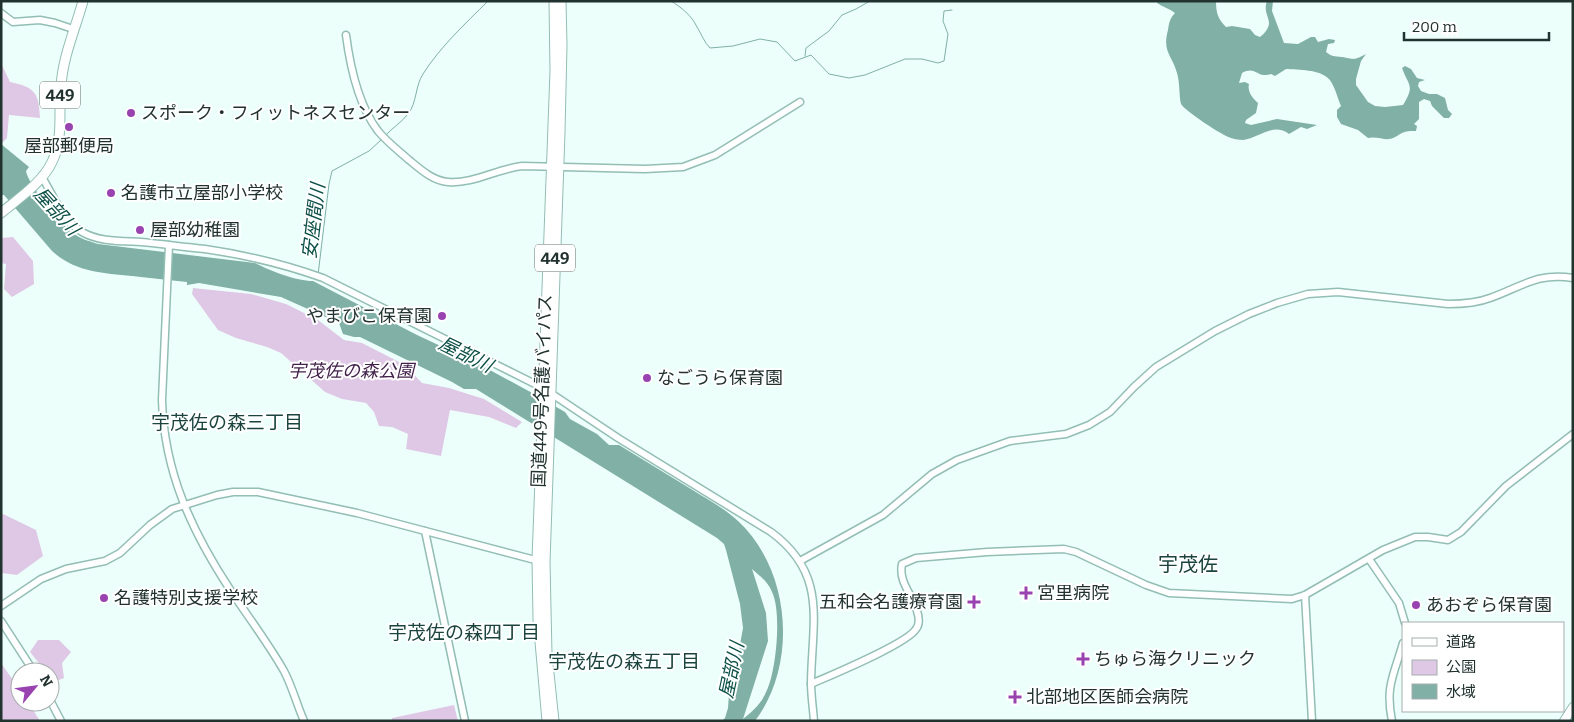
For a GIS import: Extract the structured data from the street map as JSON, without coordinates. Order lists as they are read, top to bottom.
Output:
{
  "streets": {
    "highway": ["449", "国道449号名護バイパス"]
  },
  "districts": [
    "宇茂佐の森三丁目",
    "宇茂佐",
    "宇茂佐の森四丁目",
    "宇茂佐の森五丁目"
  ],
  "water": ["屋部川", "安座間川"],
  "parks": ["宇茂佐の森公園"],
  "places": {
    "other": [
      "スポーク・フィットネスセンター",
      "屋部郵便局",
      "名護市立屋部小学校",
      "屋部幼稚園",
      "やまびこ保育園",
      "なごうら保育園",
      "名護特別支援学校",
      "あおぞら保育園"
    ],
    "health": [
      "宮里病院",
      "五和会名護療育園",
      "ちゅら海クリニック",
      "北部地区医師会病院"
    ]
  },
  "legend": ["道路", "公園", "水域"],
  "scale_bar": "200 m",
  "north": "top right"
}
